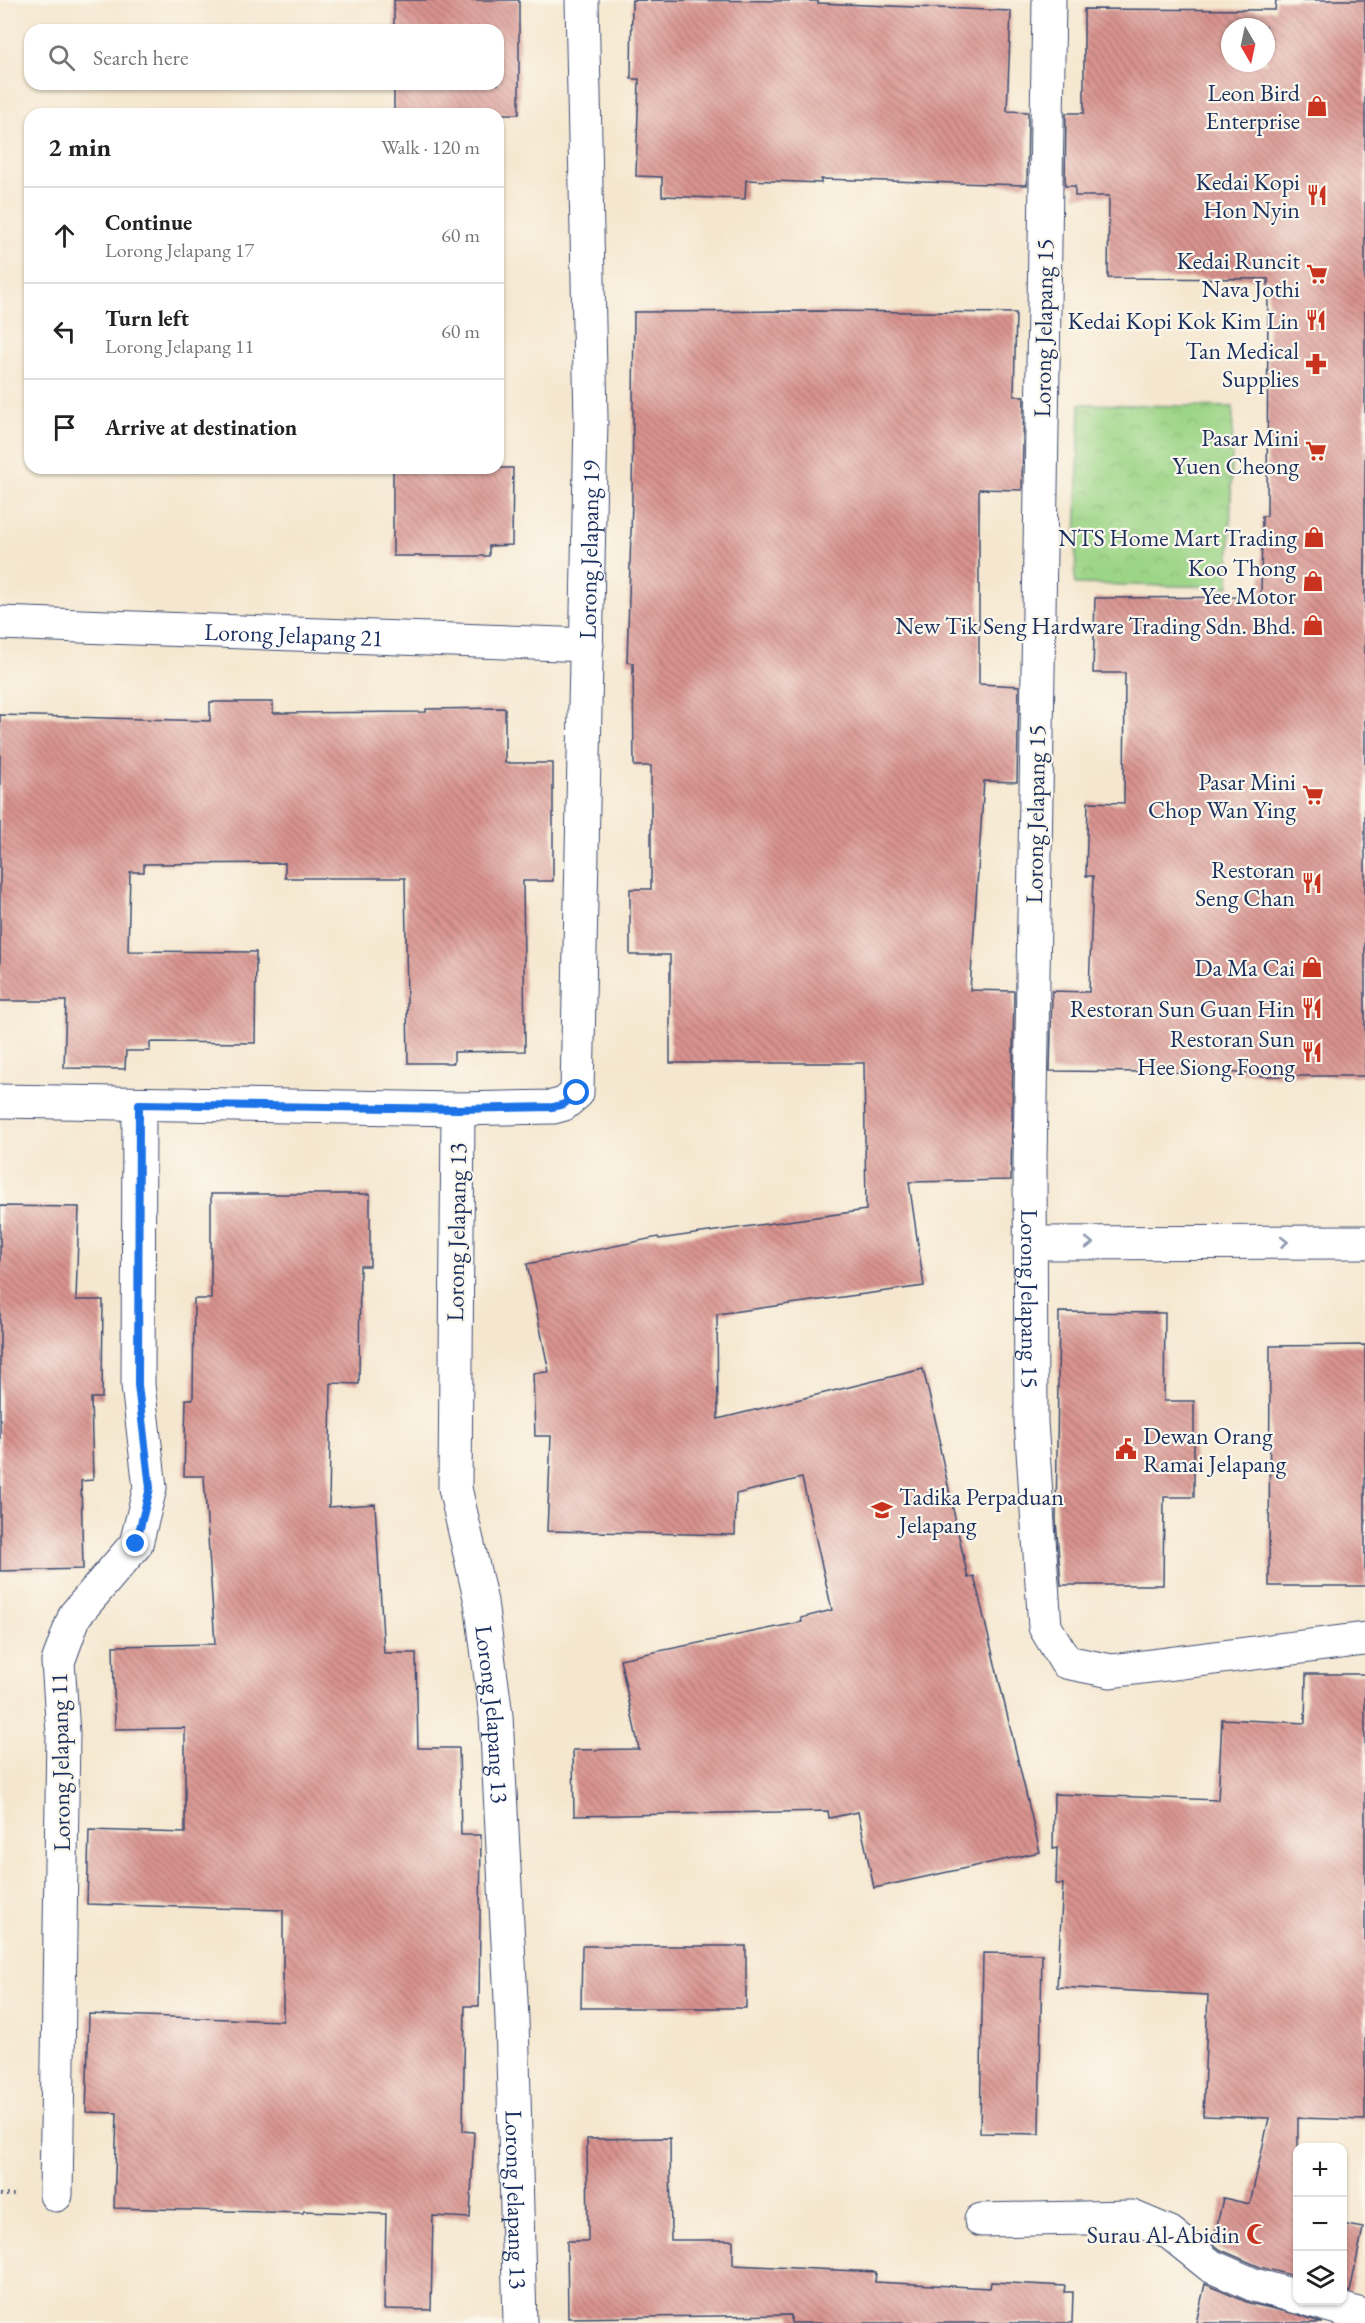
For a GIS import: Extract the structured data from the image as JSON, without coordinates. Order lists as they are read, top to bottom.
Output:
{
  "streets": {
    "street": [
      "Lorong Jelapang 15",
      "Lorong Jelapang 19",
      "Lorong Jelapang 21",
      "Lorong Jelapang 13",
      "Lorong Jelapang 11"
    ]
  },
  "crossings": [
    ["Lorong Jelapang 19", "Lorong Jelapang 21"],
    ["Lorong Jelapang 19", "Lorong Jelapang 13"]
  ],
  "places": {
    "shop": [
      "Leon Bird Enterprise",
      "NTS Home Mart Trading",
      "Koo Thong Yee Motor",
      "New Tik Seng Hardware Trading Sdn. Bhd.",
      "Da Ma Cai"
    ],
    "restaurant": [
      "Kedai Kopi Hon Nyin",
      "Kedai Kopi Kok Kim Lin",
      "Restoran Seng Chan",
      "Restoran Sun Guan Hin",
      "Restoran Sun Hee Siong Foong"
    ],
    "supermarket": ["Kedai Runcit Nava Jothi", "Pasar Mini Yuen Cheong", "Pasar Mini Chop Wan Ying"],
    "pharmacy": ["Tan Medical Supplies"],
    "public building": ["Dewan Orang Ramai Jelapang"],
    "school or university": ["Tadika Perpaduan Jelapang"],
    "mosque": ["Surau Al-Abidin"]
  },
  "north": "bottom",
  "page": {
    "search": "Search here",
    "heading": ["2 min", "Walk · 120 m"],
    "list": [
      ["Continue", "Lorong Jelapang 17", "60 m"],
      ["Turn left", "Lorong Jelapang 11", "60 m"],
      "Arrive at destination"
    ],
    "map_buttons": ["+", "−"]
  }
}
